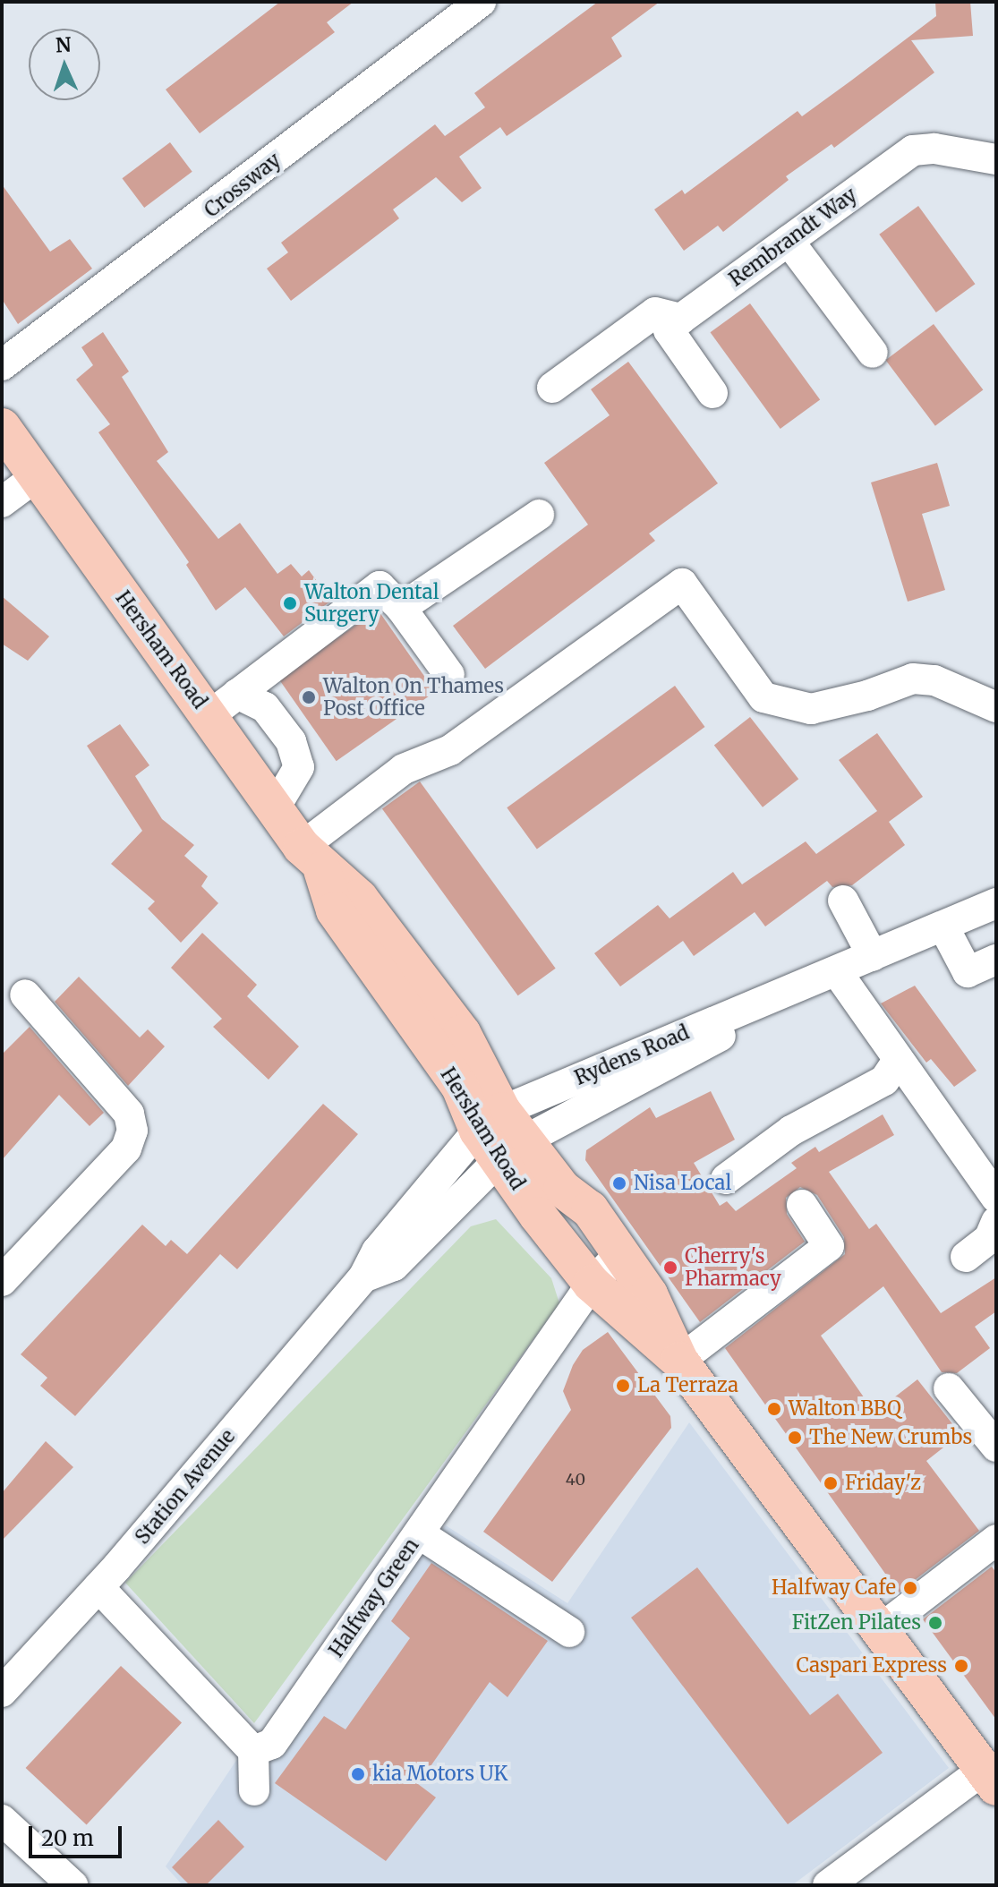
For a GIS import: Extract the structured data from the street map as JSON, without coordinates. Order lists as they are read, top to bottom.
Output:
{
  "streets": {
    "main road": ["Hersham Road"],
    "street": [
      "Crossway",
      "Rembrandt Way",
      "Rydens Road",
      "Station Avenue",
      "Halfway Green"
    ]
  },
  "crossings": [
    ["Hersham Road", "Rydens Road"],
    ["Hersham Road", "Station Avenue"],
    ["Hersham Road", "Halfway Green"],
    ["Rydens Road", "Station Avenue"]
  ],
  "places": [
    "Walton Dental Surgery",
    "Walton On Thames Post Office",
    "Nisa Local",
    "Cherry's Pharmacy",
    "La Terraza",
    "Walton BBQ",
    "The New Crumbs",
    "Friday'z",
    "Halfway Cafe",
    "FitZen Pilates",
    "Caspari Express",
    "kia Motors UK"
  ],
  "house_numbers": ["40"],
  "scale_bar": "20 m",
  "north": "top"
}
